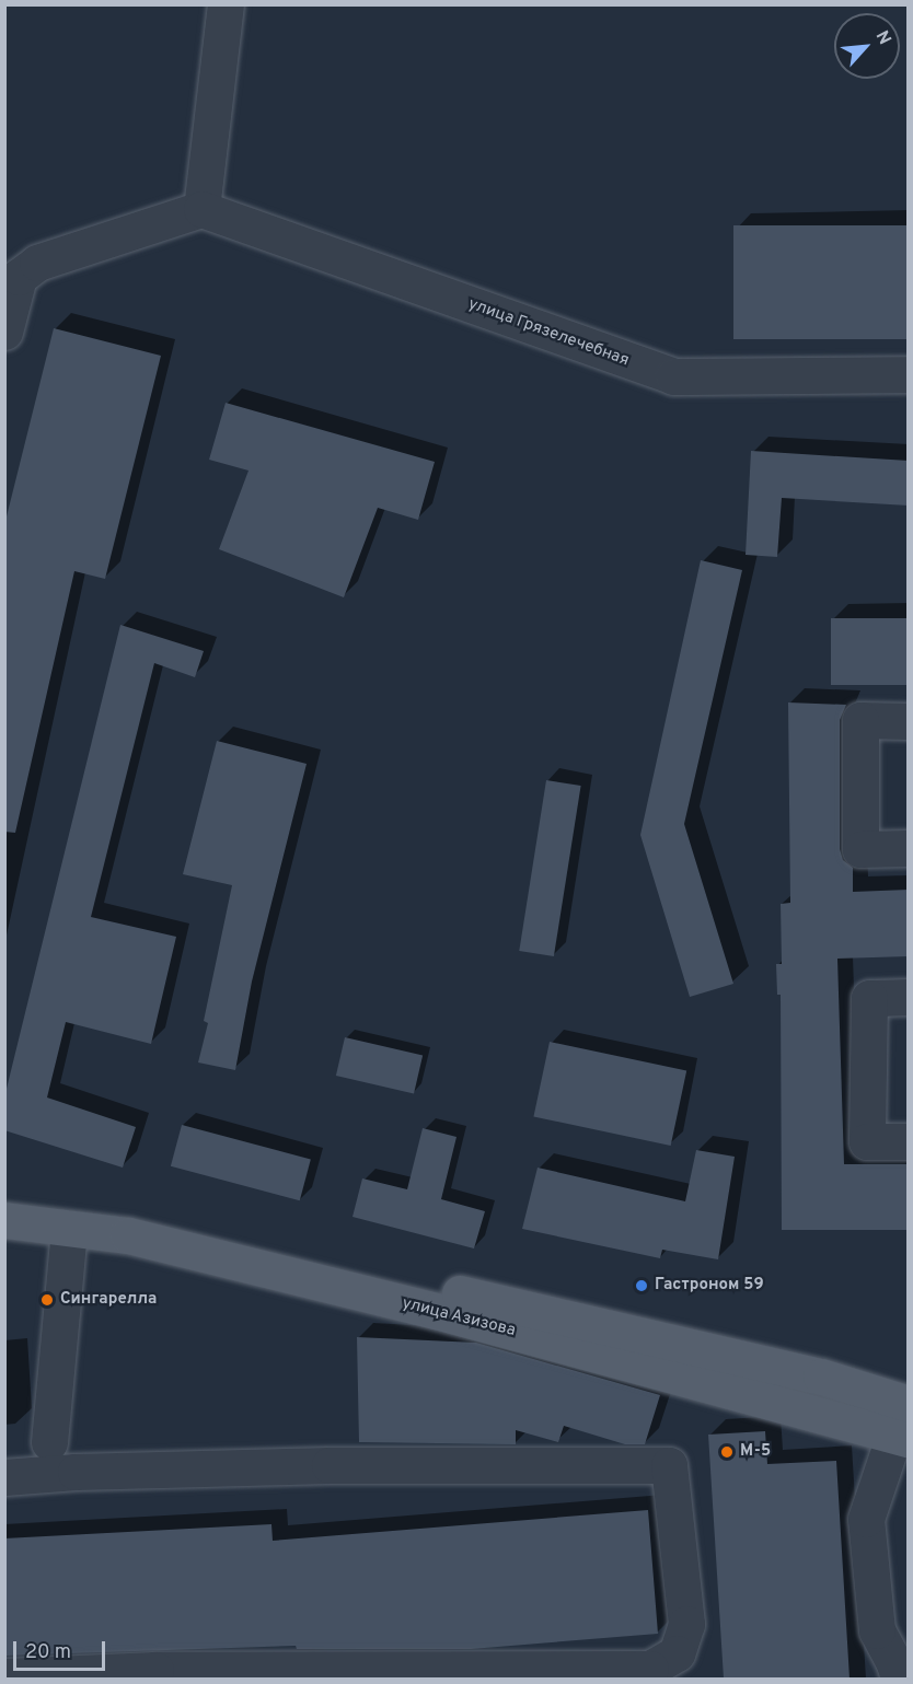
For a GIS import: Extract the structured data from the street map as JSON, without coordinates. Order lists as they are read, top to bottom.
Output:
{
  "streets": {
    "main road": ["улица Азизова"],
    "street": ["улица Грязелечебная"]
  },
  "places": ["Гастроном 59", "Сингарелла", "М-5"],
  "scale_bar": "20 m",
  "north": "top right"
}
